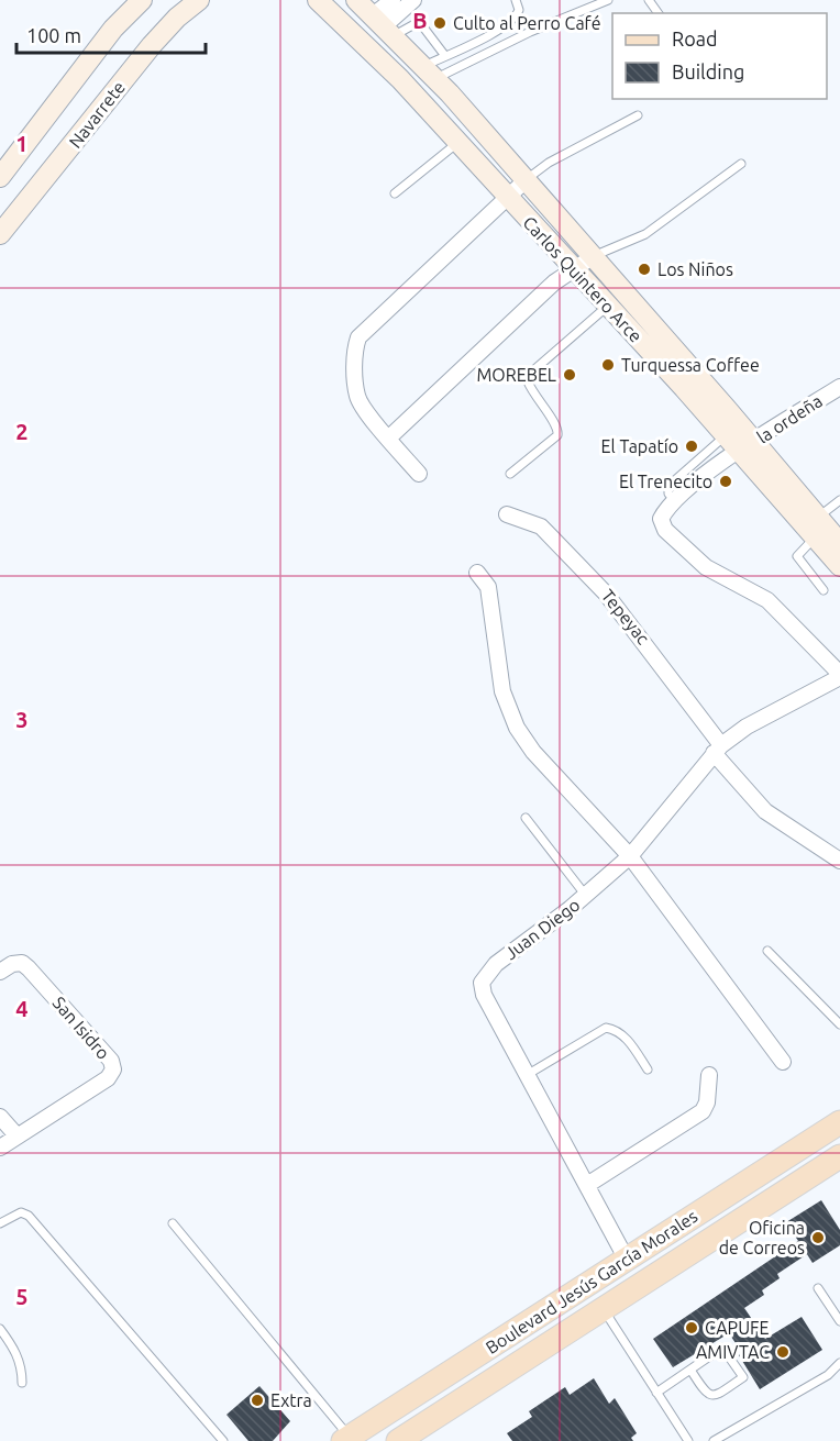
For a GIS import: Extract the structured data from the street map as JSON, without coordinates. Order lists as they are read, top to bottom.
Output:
{
  "streets": {
    "main road": ["Navarrete", "Carlos Quintero Arce", "Boulevard Jesús García Morales"],
    "street": [
      "la ordeña",
      "Tepeyac",
      "Juan Diego",
      "San Isidro"
    ]
  },
  "crossings": [
    ["Carlos Quintero Arce", "la ordeña"],
    ["Tepeyac", "Juan Diego"],
    ["Juan Diego", "Boulevard Jesús García Morales"]
  ],
  "places": [
    "Culto al Perro Café",
    "Los Niños",
    "Turquessa Coffee",
    "MOREBEL",
    "El Tapatío",
    "El Trenecito",
    "Oficina de Correos",
    "CAPUFE",
    "AMIVTAC",
    "Extra"
  ],
  "legend": ["Road", "Building"],
  "scale_bar": "100 m",
  "grid": {
    "columns": ["B"],
    "rows": [
      "1",
      "2",
      "3",
      "4",
      "5"
    ]
  }
}
